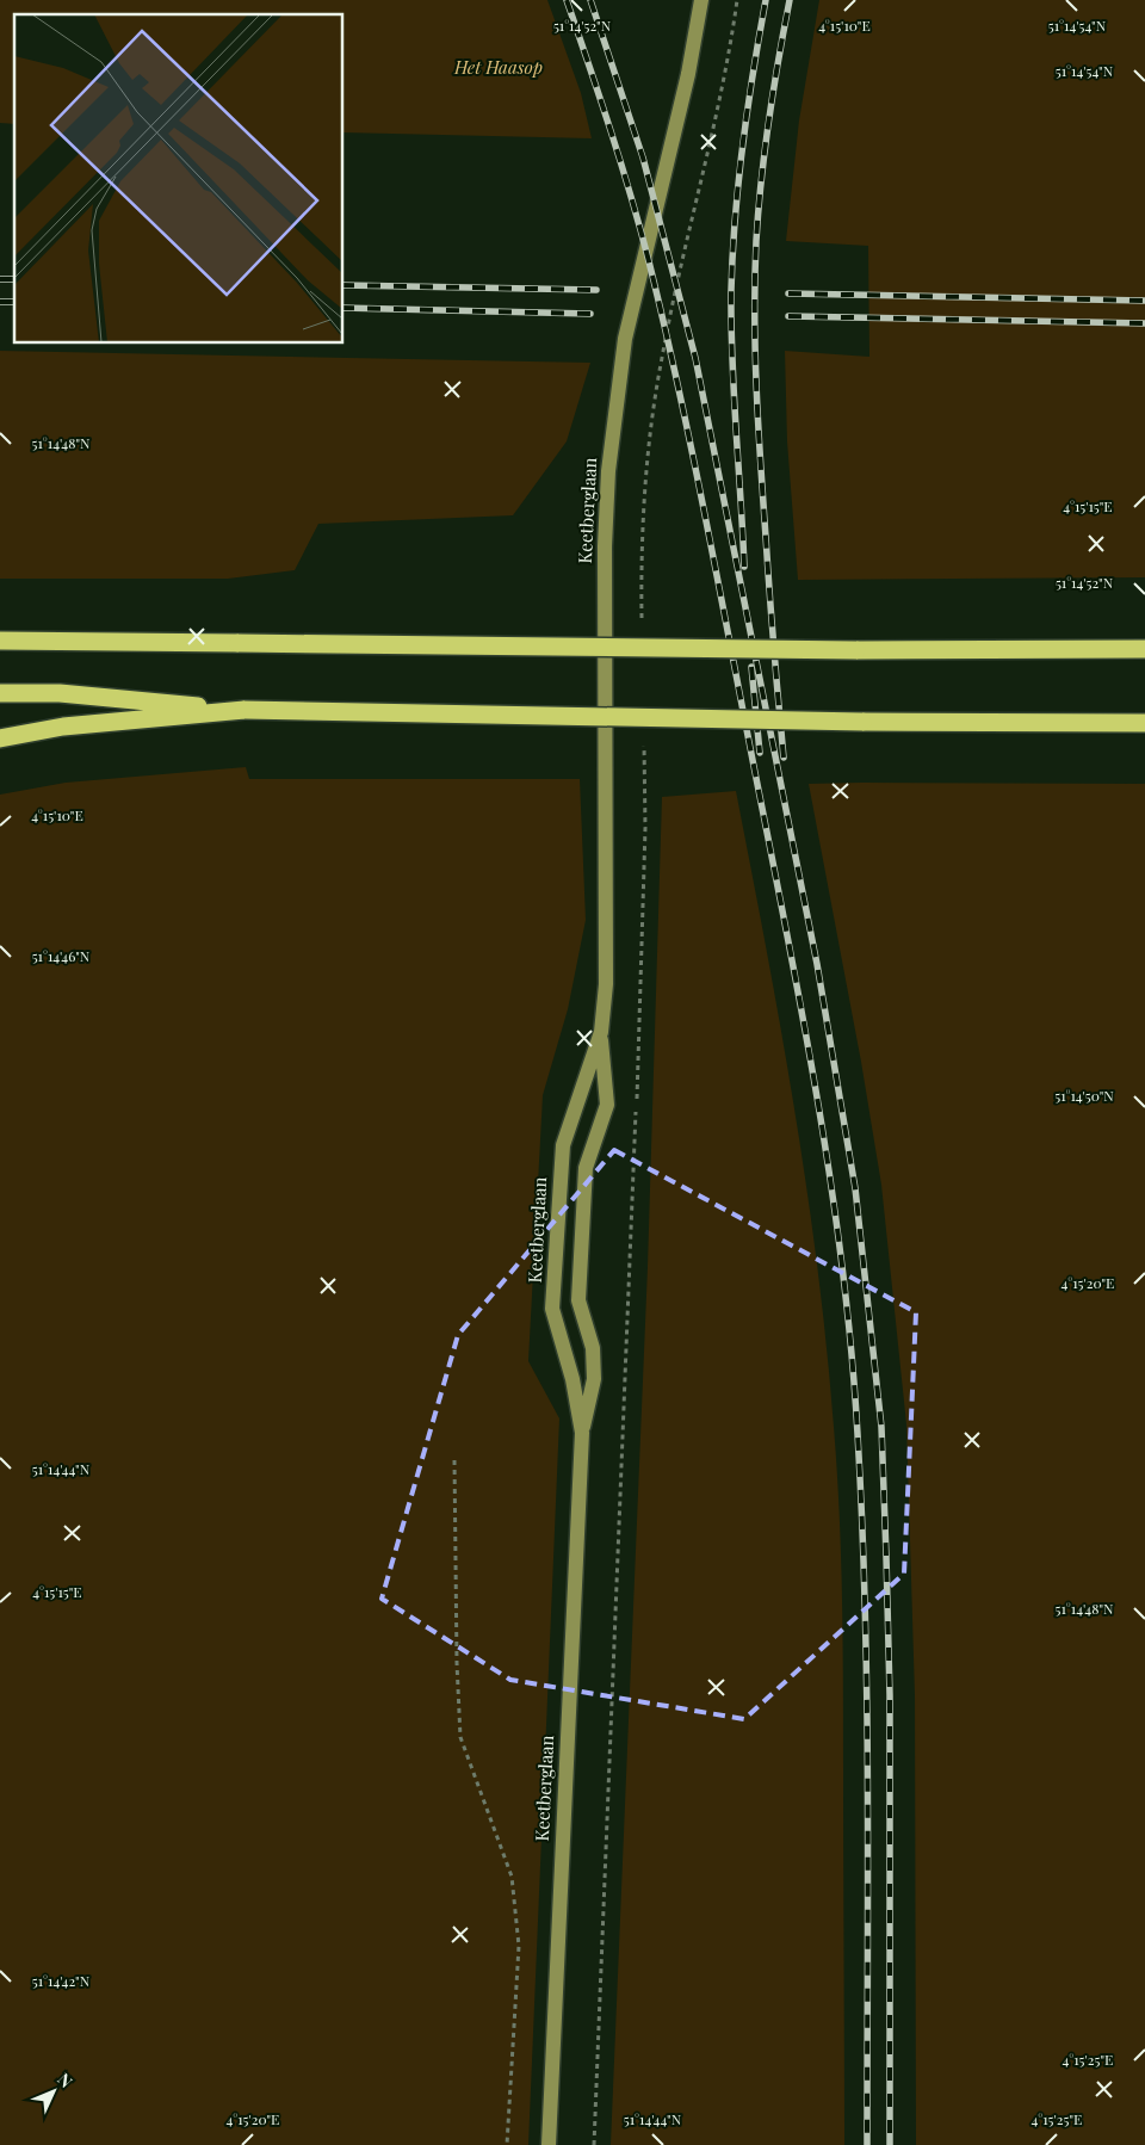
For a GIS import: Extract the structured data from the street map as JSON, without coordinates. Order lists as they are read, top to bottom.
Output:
{
  "streets": {
    "main road": ["Keetberglaan"]
  },
  "parks": ["Het Haasop"],
  "north": "top right",
  "coordinates": [
    "4°15'10\"E",
    "51°14'52\"N",
    "51°14'54\"N",
    "51°14'48\"N",
    "4°15'15\"E",
    "51°14'46\"N",
    "51°14'50\"N",
    "4°15'20\"E",
    "51°14'44\"N",
    "51°14'42\"N",
    "4°15'25\"E"
  ]
}
